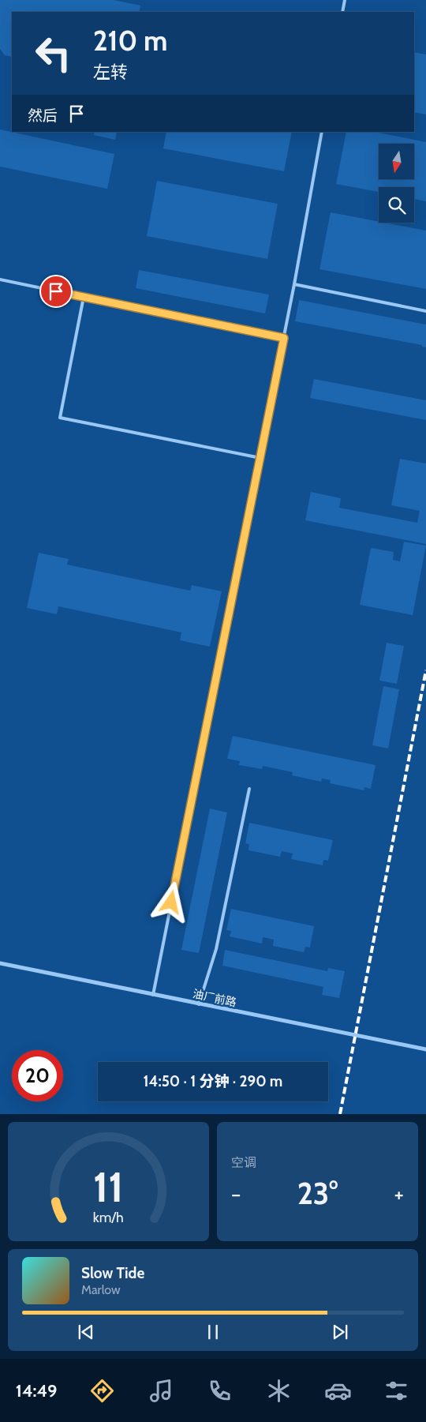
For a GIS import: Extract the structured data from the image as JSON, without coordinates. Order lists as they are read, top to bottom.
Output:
{
  "streets": {
    "street": ["油厂前路"]
  },
  "north": "bottom",
  "page": {
    "turn": ["210 m", "左转"],
    "then": "然后",
    "limit": "20",
    "trip": "14:50 · 1 分钟 · 290 m",
    "tile": "空调",
    "heat": ["−", "23°", "+"],
    "song": ["Slow Tide", "Marlow"],
    "tabs": "14:49",
    "gauge": ["11", "km/h"]
  }
}
